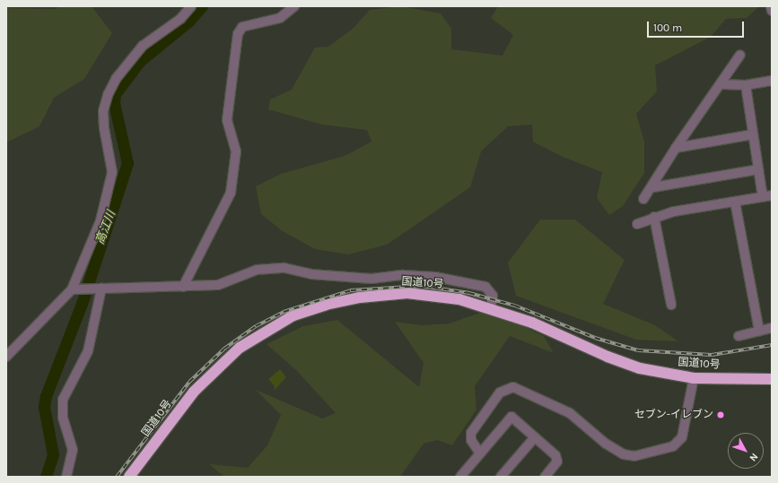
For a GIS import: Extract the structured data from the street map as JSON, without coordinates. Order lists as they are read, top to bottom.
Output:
{
  "streets": {
    "highway": ["国道10号"]
  },
  "water": ["高江川"],
  "places": ["セブン-イレブン"],
  "scale_bar": "100 m",
  "north": "bottom right"
}
